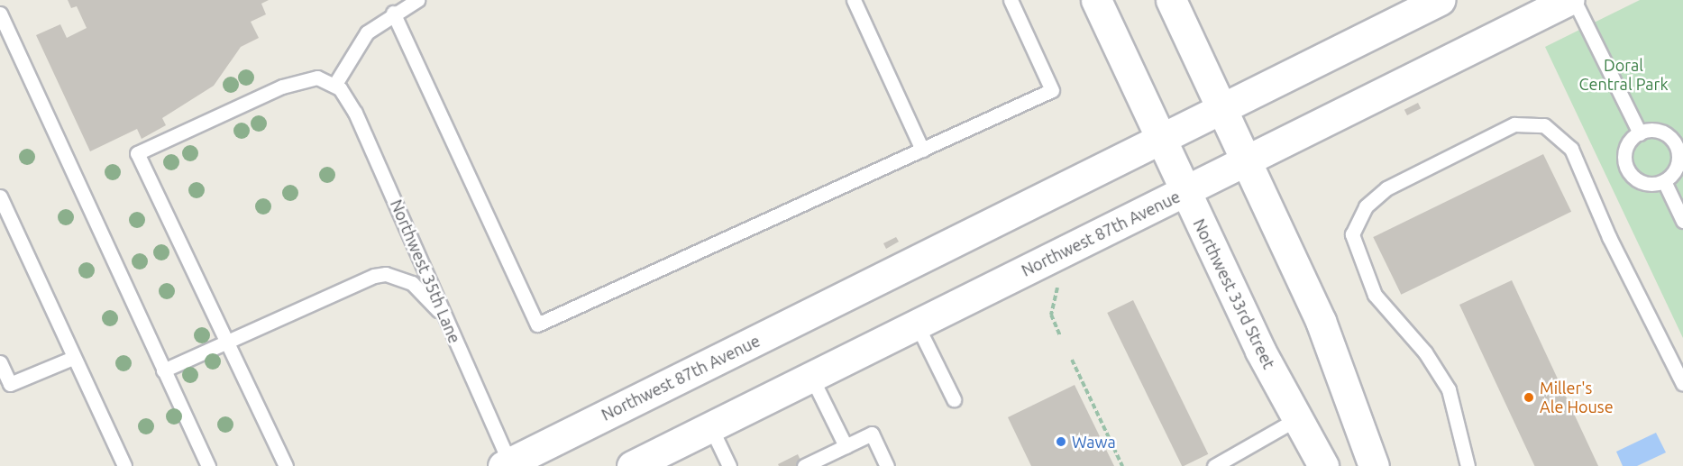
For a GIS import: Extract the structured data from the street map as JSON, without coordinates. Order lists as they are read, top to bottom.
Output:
{
  "streets": {
    "main road": ["Northwest 87th Avenue", "Northwest 33rd Street"],
    "lane": ["Northwest 35th Lane"]
  },
  "crossings": [
    ["Northwest 87th Avenue", "Northwest 35th Lane"],
    ["Northwest 87th Avenue", "Northwest 33rd Street"]
  ],
  "parks": ["Doral Central Park"],
  "places": ["Miller's Ale House", "Wawa"]
}
